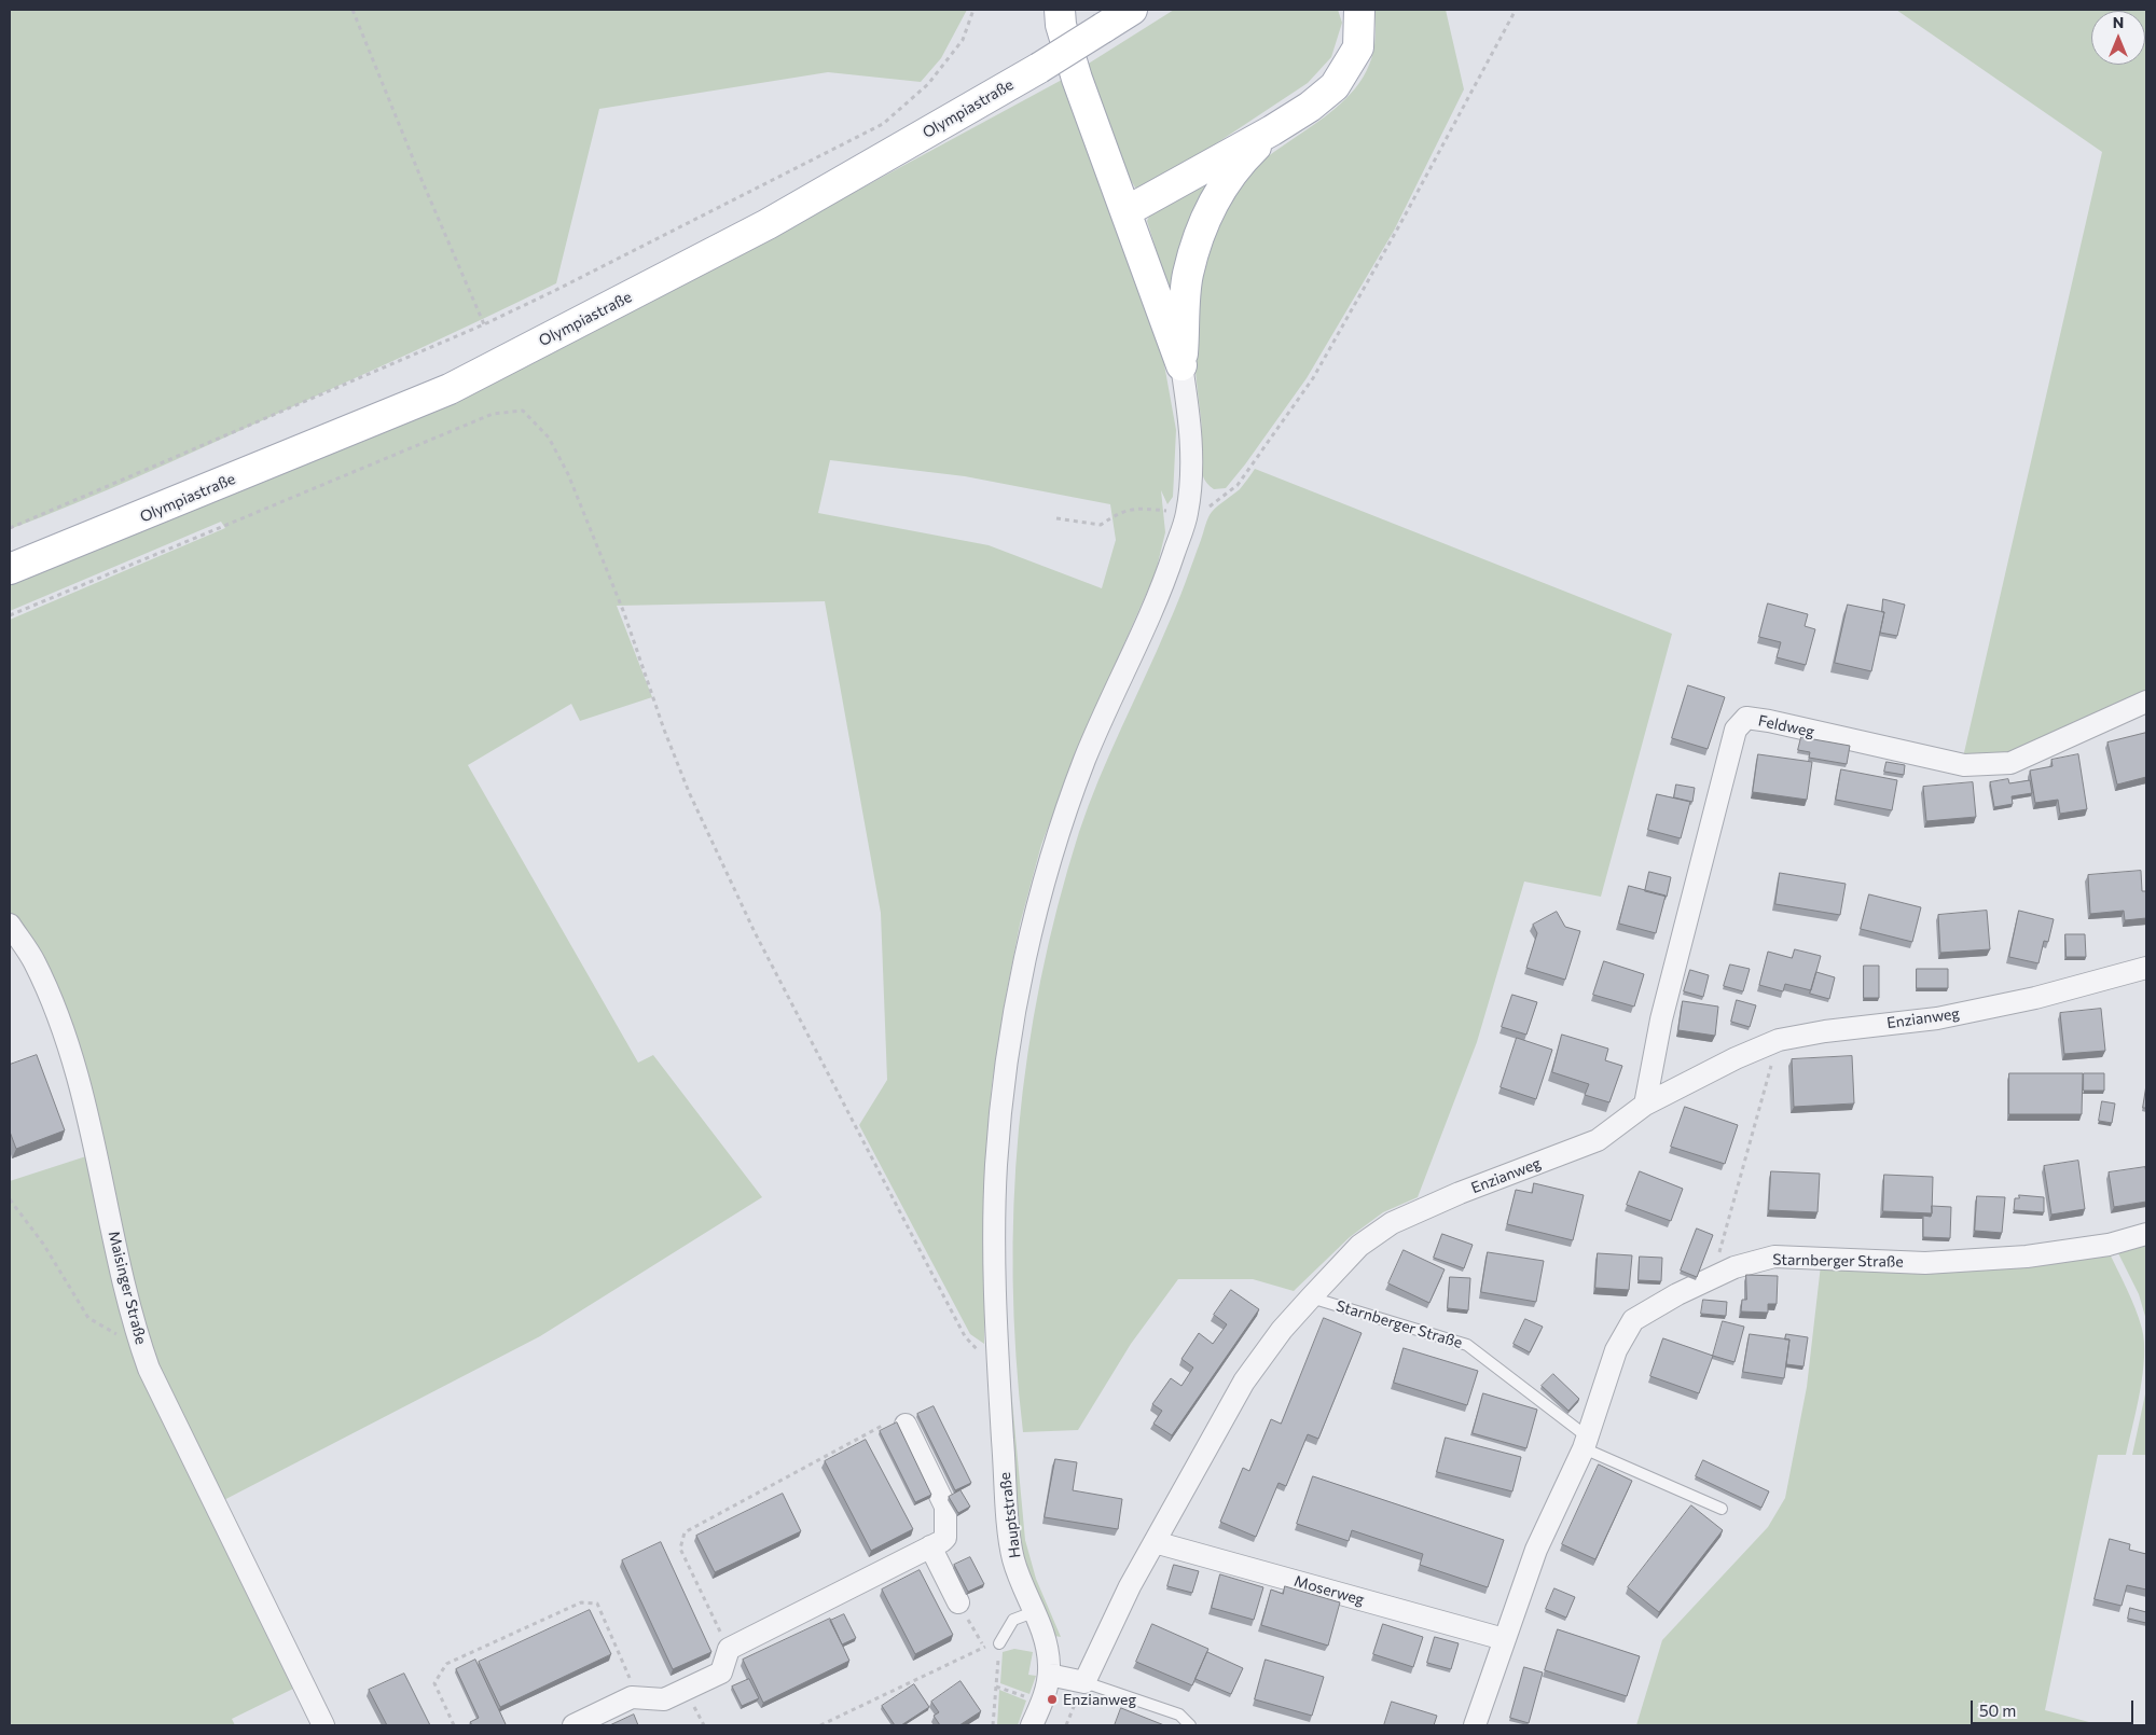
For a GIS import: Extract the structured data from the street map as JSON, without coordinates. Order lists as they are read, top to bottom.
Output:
{
  "streets": {
    "main road": ["Olympiastraße"],
    "street": [
      "Feldweg",
      "Enzianweg",
      "Starnberger Straße",
      "Maisinger Straße",
      "Hauptstraße",
      "Moserweg"
    ]
  },
  "crossings": [
    ["Feldweg", "Enzianweg"],
    ["Enzianweg", "Starnberger Straße"],
    ["Enzianweg", "Moserweg"],
    ["Starnberger Straße", "Moserweg"]
  ],
  "places": ["Enzianweg"],
  "scale_bar": "50 m",
  "north": "top"
}
